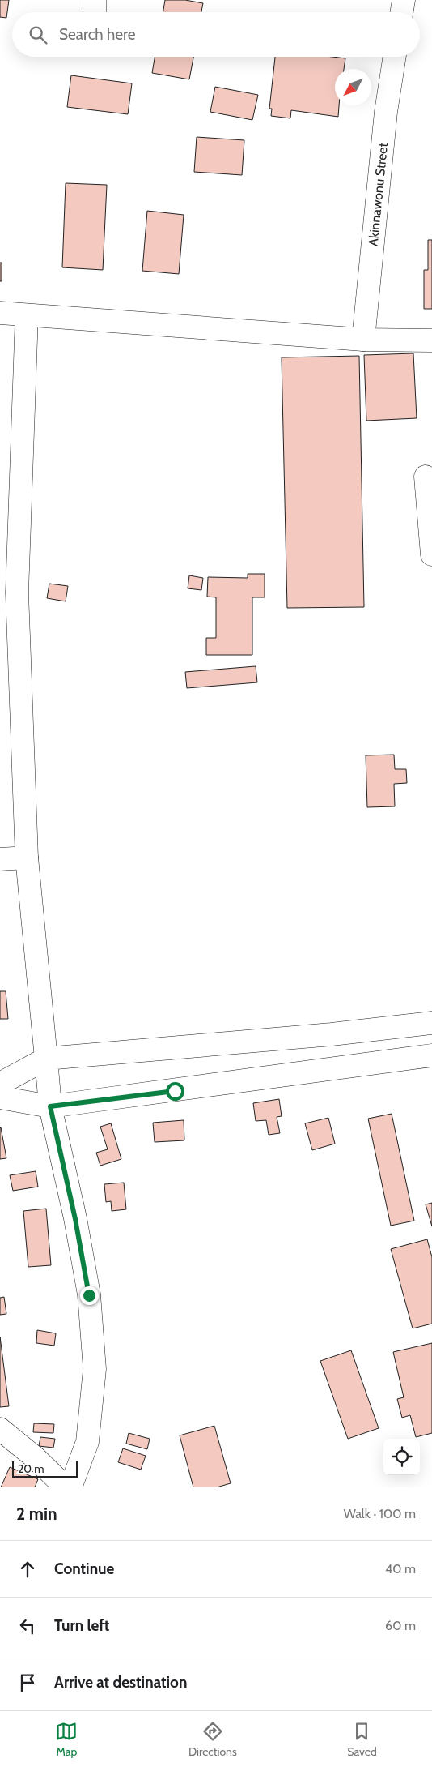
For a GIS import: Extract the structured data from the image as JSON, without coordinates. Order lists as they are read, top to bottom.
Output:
{
  "streets": {
    "street": ["Akinnawonu Street"]
  },
  "scale_bar": "20 m",
  "north": "bottom left",
  "page": {
    "search": "Search here",
    "scale": "20 m",
    "heading": ["2 min", "Walk · 100 m"],
    "list": [
      ["Continue", "40 m"],
      ["Turn left", "60 m"],
      "Arrive at destination"
    ],
    "nav": ["Map", "Directions", "Saved"]
  }
}
